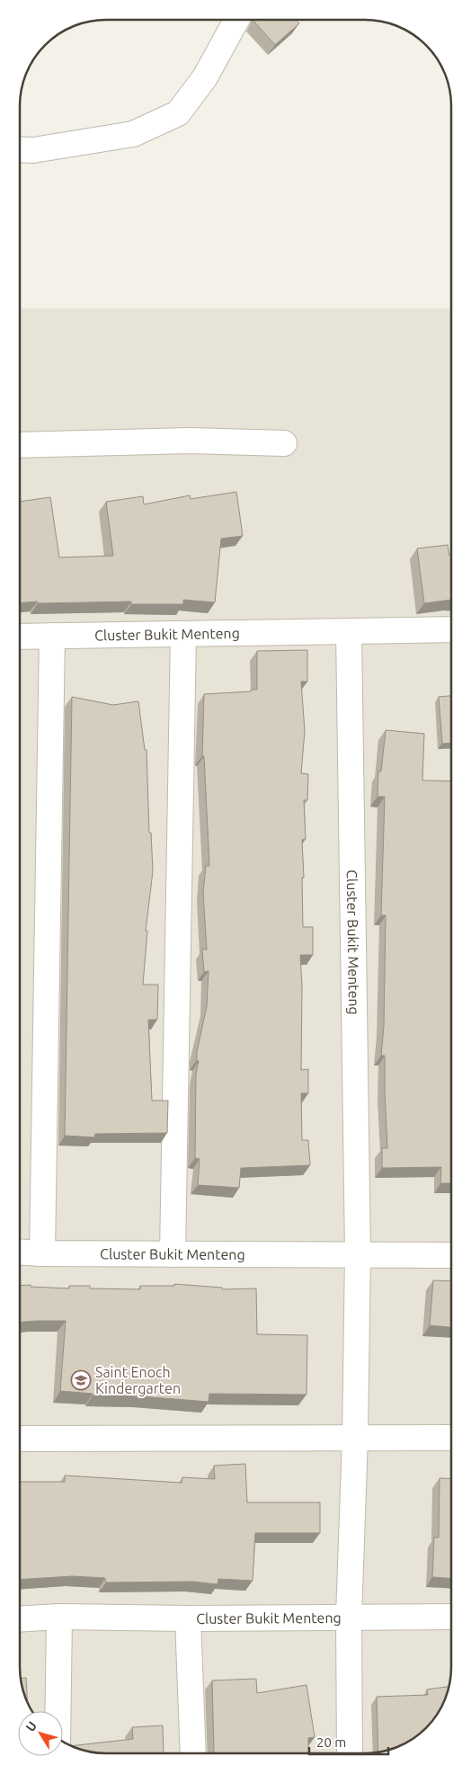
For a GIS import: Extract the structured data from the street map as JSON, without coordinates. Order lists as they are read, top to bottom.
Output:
{
  "streets": {
    "street": ["Cluster Bukit Menteng"]
  },
  "places": {
    "school or university": ["Saint Enoch Kindergarten"]
  },
  "scale_bar": "20 m",
  "north": "top left"
}
